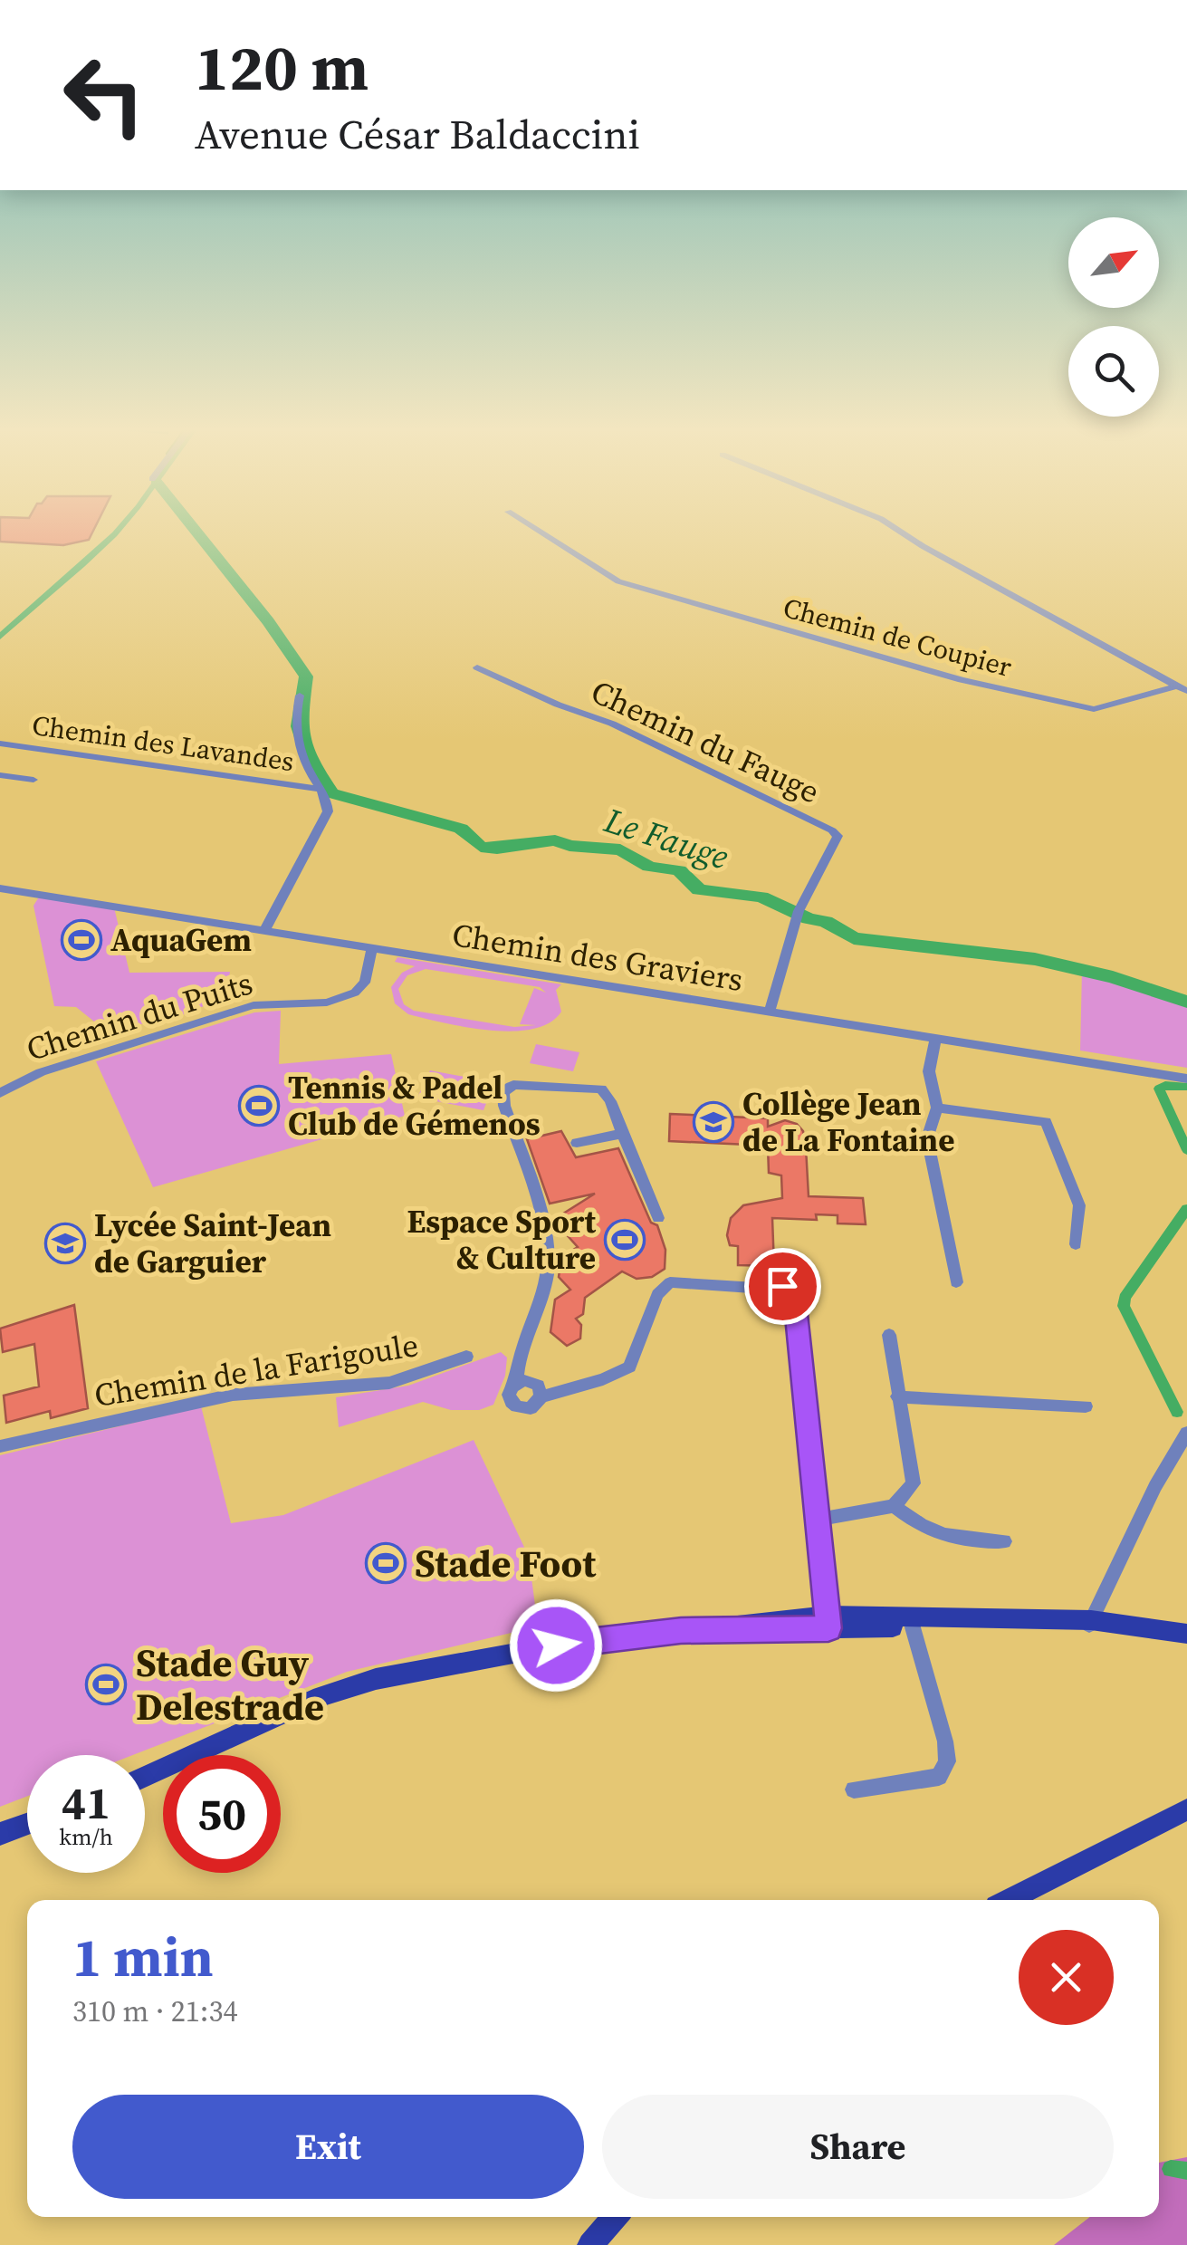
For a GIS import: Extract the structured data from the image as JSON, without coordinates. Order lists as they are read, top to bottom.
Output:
{
  "streets": {
    "street": [
      "Chemin de Coupier",
      "Chemin du Fauge",
      "Chemin des Lavandes",
      "Chemin des Graviers",
      "Chemin du Puits",
      "Chemin de la Farigoule"
    ]
  },
  "crossings": [
    ["Chemin du Fauge", "Chemin des Graviers"],
    ["Chemin des Graviers", "Chemin du Puits"]
  ],
  "water": ["Le Fauge"],
  "places": {
    "sports": [
      "AquaGem",
      "Tennis & Padel Club de Gémenos",
      "Espace Sport & Culture",
      "Stade Foot",
      "Stade Guy Delestrade"
    ],
    "school or university": ["Collège Jean de La Fontaine", "Lycée Saint-Jean de Garguier"]
  },
  "north": "top right",
  "page": {
    "turn": ["120 m", "Avenue César Baldaccini"],
    "speed": "41 km/h",
    "limit": "50",
    "heading": ["1 min", "310 m · 21:34"],
    "buttons": ["Exit", "Share"]
  }
}
